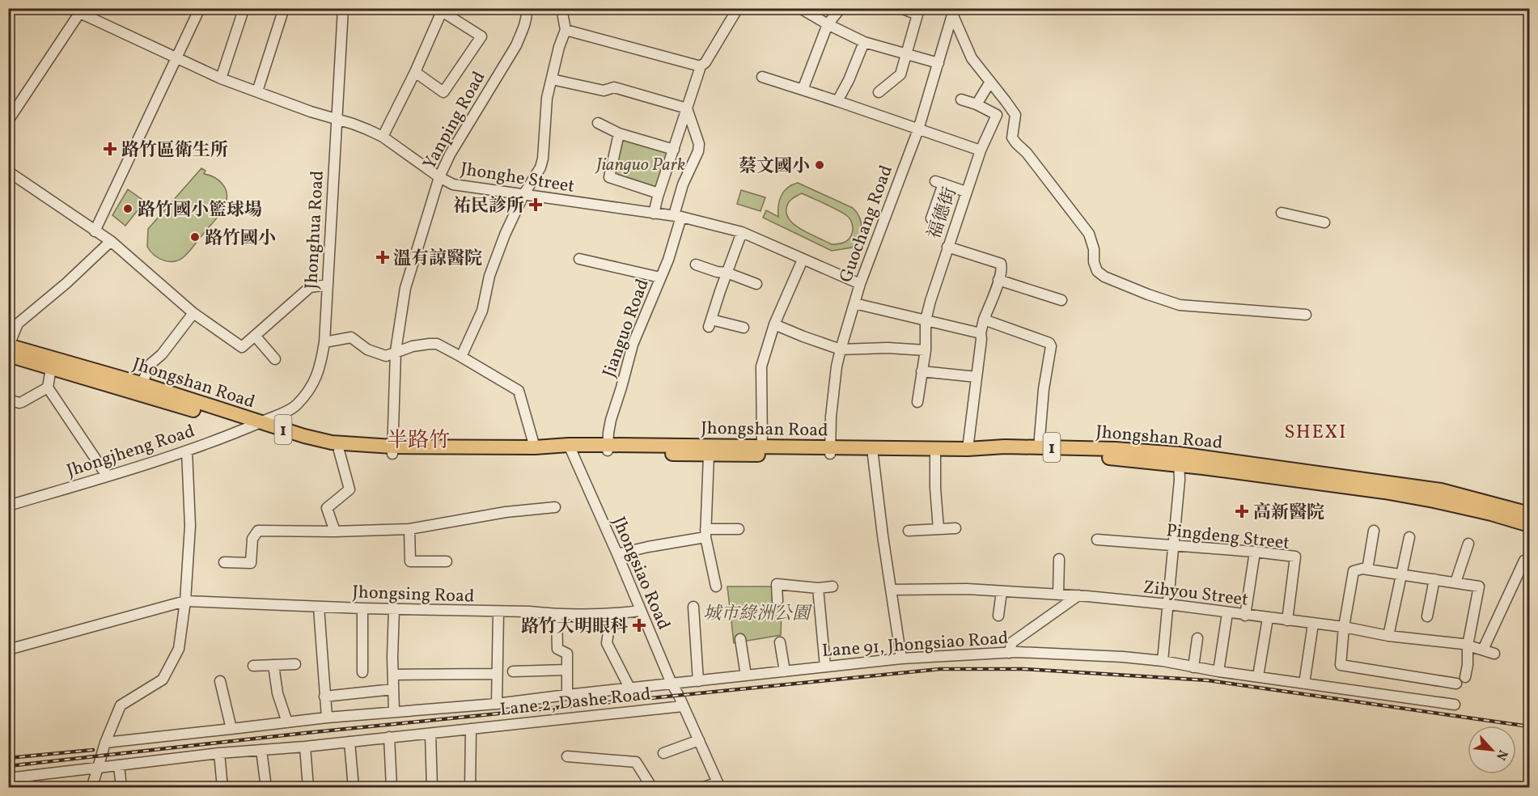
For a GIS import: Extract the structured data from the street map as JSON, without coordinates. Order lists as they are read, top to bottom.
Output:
{
  "streets": {
    "main road": ["Jhongshan Road", "1"],
    "street": [
      "Yanping Road",
      "Jhonghe Street",
      "福德街",
      "Guochang Road",
      "Jhonghua Road",
      "Jianguo Road",
      "Jhongjheng Road",
      "Pingdeng Street",
      "Jhongsiao Road",
      "Zihyou Street",
      "Jhongsing Road",
      "Lane 91, Jhongsiao Road",
      "Lane 2, Dashe Road"
    ]
  },
  "crossings": [
    ["Yanping Road", "Jhonghe Street"],
    ["Yanping Road", "Jhongshan Road"],
    ["Jhonghe Street", "Guochang Road"],
    ["Jhonghe Street", "Jhonghua Road"],
    ["Jhonghe Street", "Jianguo Road"],
    ["Guochang Road", "Jhongshan Road"],
    ["Jhonghua Road", "Jhongshan Road"],
    ["Jhonghua Road", "Jhongjheng Road"],
    ["Jianguo Road", "Jhongshan Road"],
    ["Jhongshan Road", "Jhongjheng Road"],
    ["Jhongshan Road", "Jhongsiao Road"],
    ["Pingdeng Street", "Zihyou Street"],
    ["Jhongsiao Road", "Jhongsing Road"],
    ["Jhongsiao Road", "Lane 91, Jhongsiao Road"],
    ["Jhongsiao Road", "Lane 2, Dashe Road"]
  ],
  "districts": ["SHEXI", "半路竹"],
  "parks": ["Jianguo Park", "城市綠洲公園"],
  "places": {
    "health": [
      "路竹區衛生所",
      "祐民診所",
      "溫有諒醫院",
      "高新醫院",
      "路竹大明眼科"
    ],
    "other": ["蔡文國小", "路竹國小籃球場", "路竹國小"]
  },
  "north": "bottom right"
}
